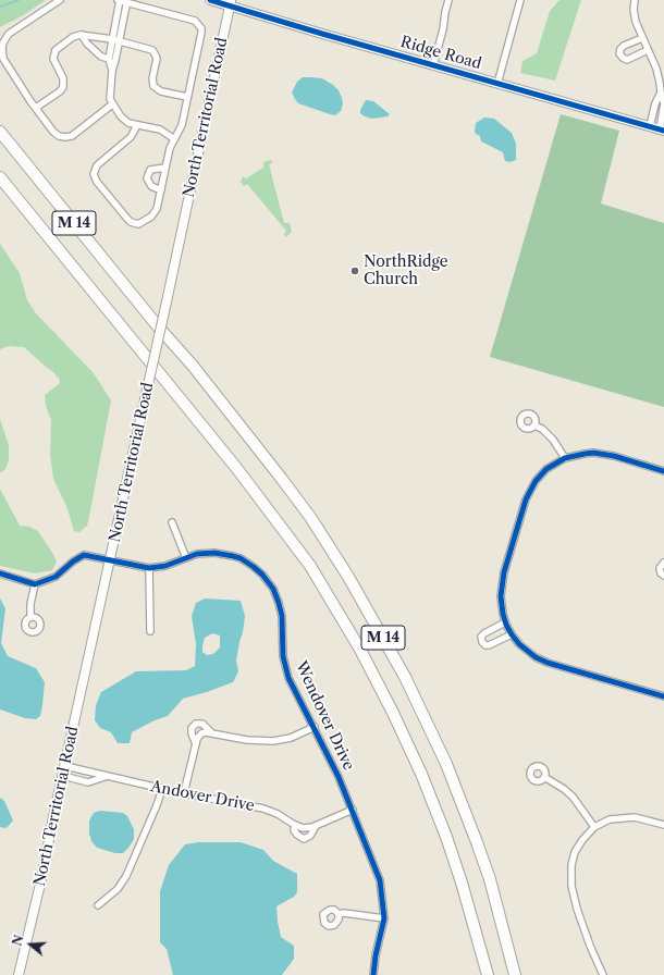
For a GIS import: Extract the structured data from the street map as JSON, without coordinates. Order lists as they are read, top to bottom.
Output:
{
  "streets": {
    "highway": ["M 14"],
    "main road": ["Ridge Road", "North Territorial Road"],
    "street": ["Wendover Drive", "Andover Drive"]
  },
  "crossings": [
    ["Ridge Road", "North Territorial Road"],
    ["North Territorial Road", "Wendover Drive"],
    ["North Territorial Road", "Andover Drive"],
    ["Wendover Drive", "Andover Drive"]
  ],
  "places": ["NorthRidge Church"],
  "north": "left"
}
